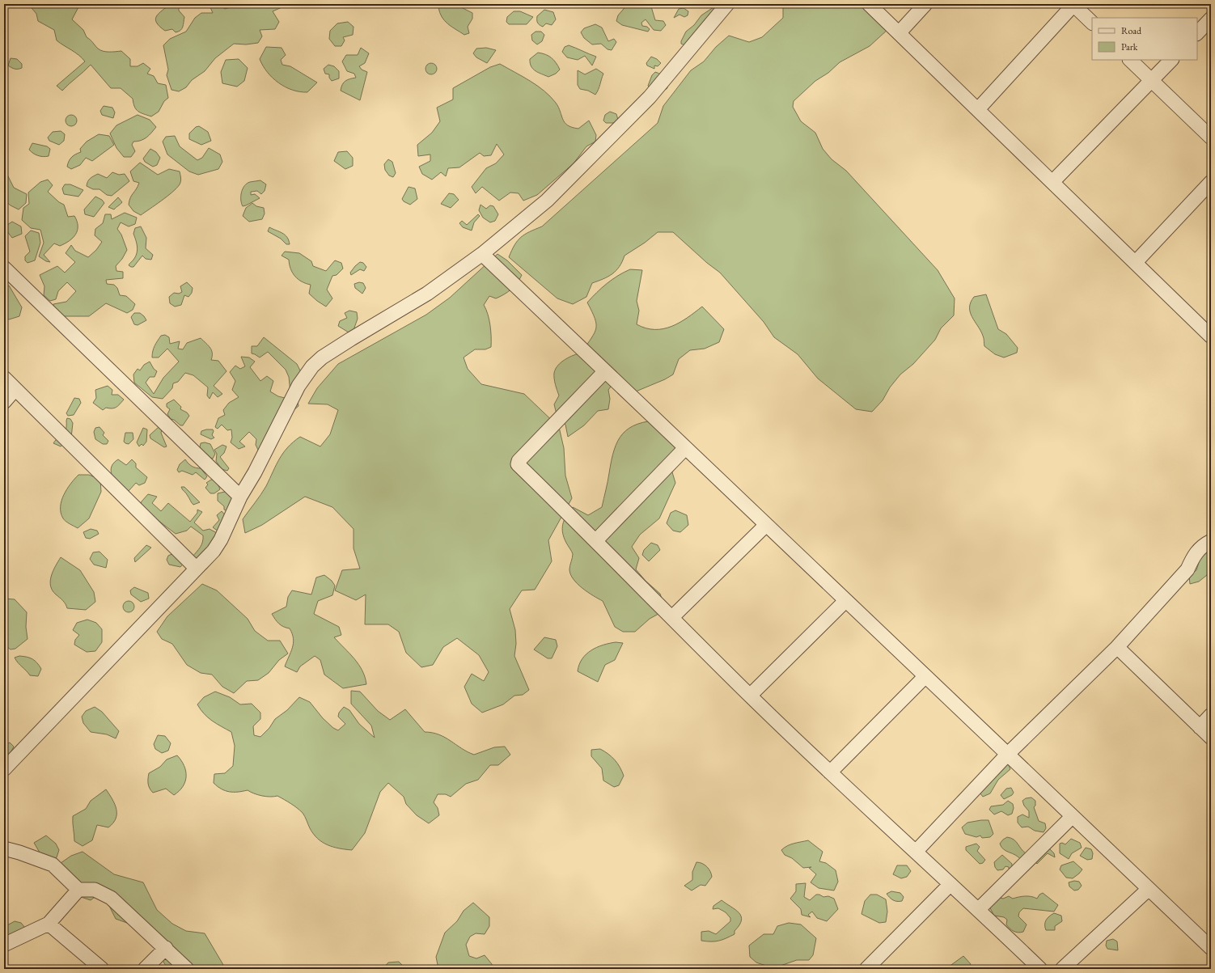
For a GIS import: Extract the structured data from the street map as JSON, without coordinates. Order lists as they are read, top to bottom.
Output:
{
  "legend": ["Road", "Park"]
}
